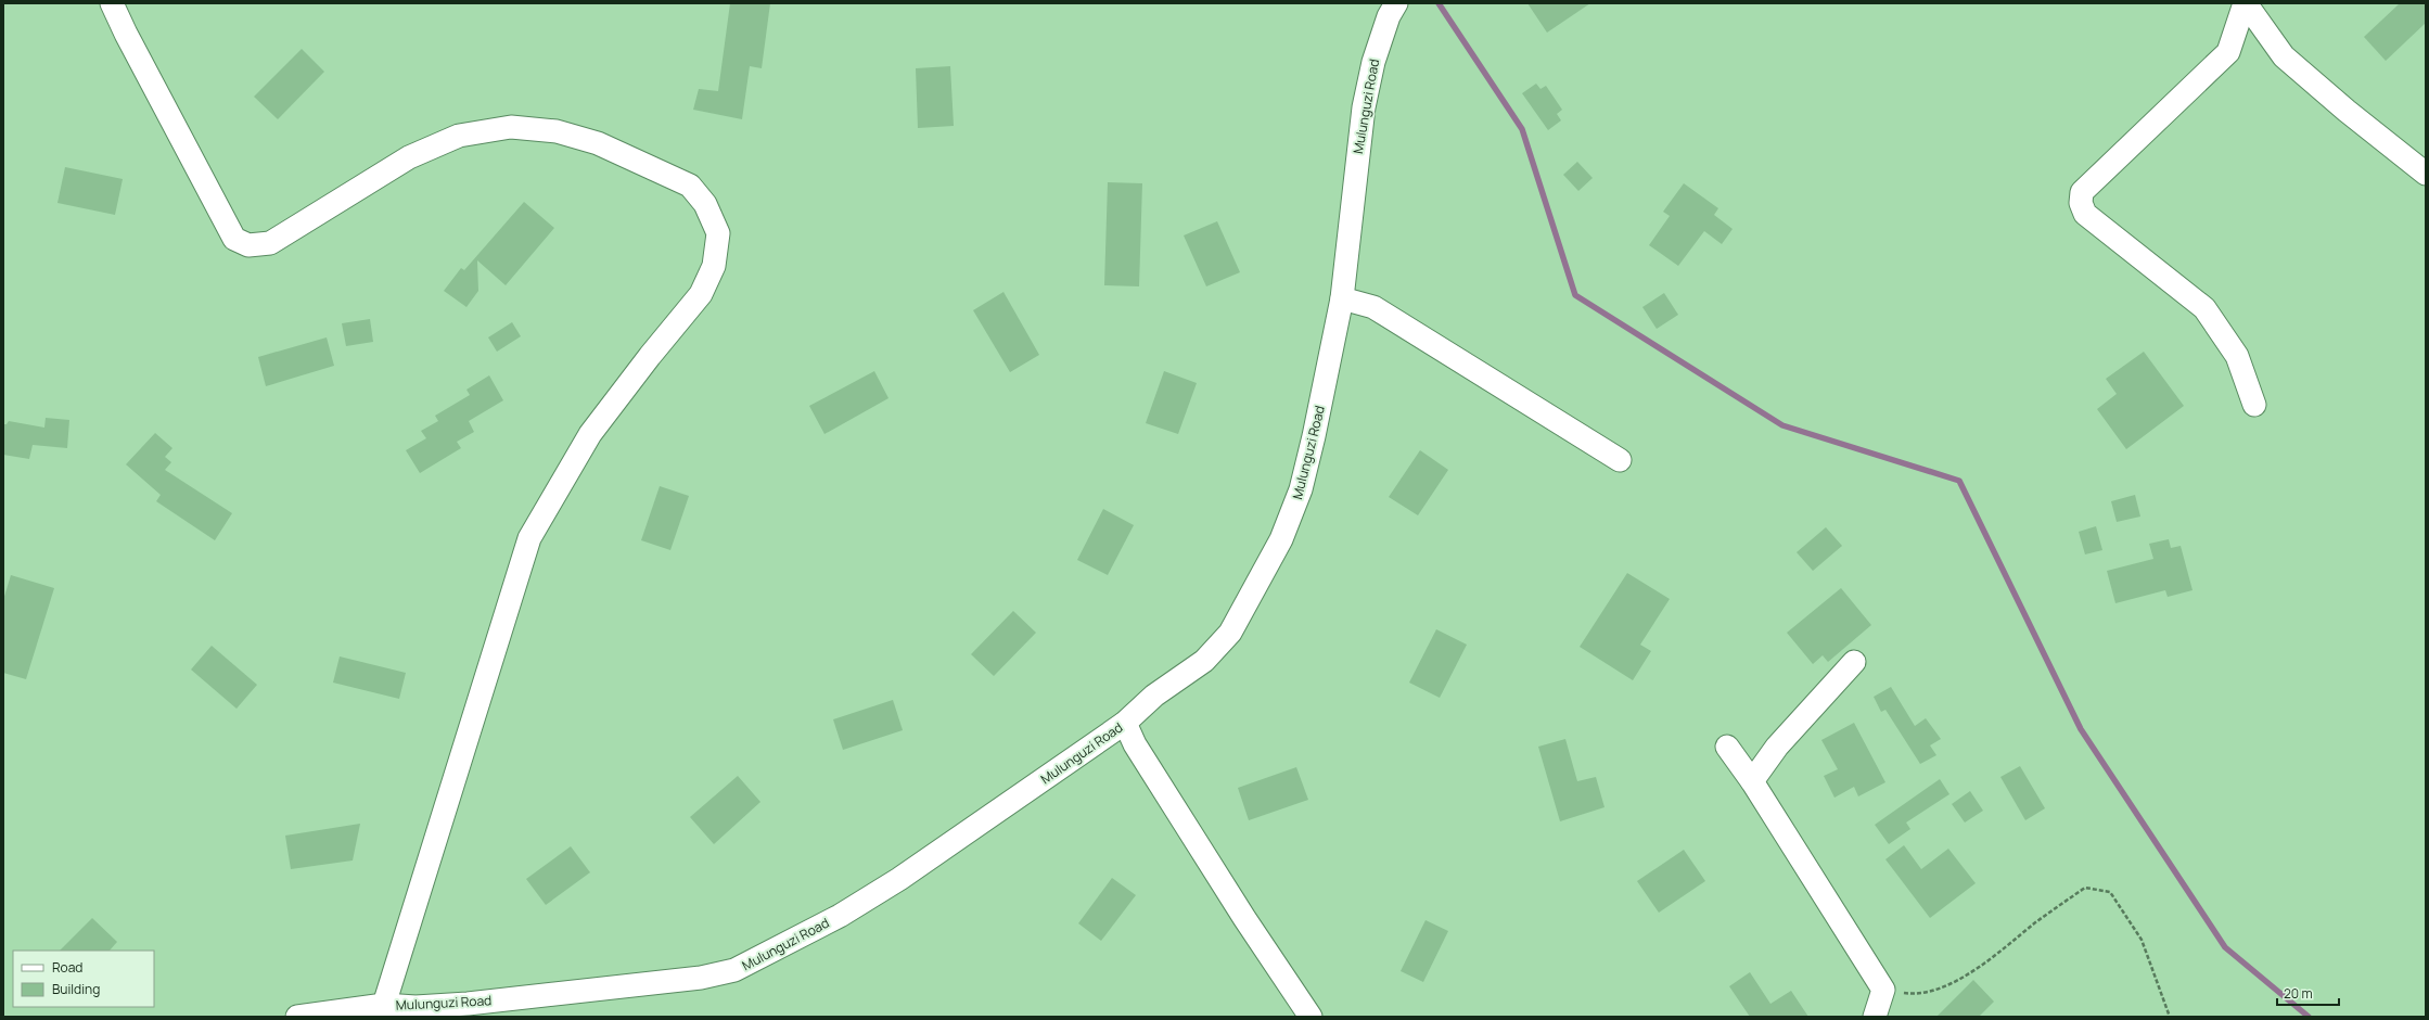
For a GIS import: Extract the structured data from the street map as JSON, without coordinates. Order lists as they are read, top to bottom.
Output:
{
  "streets": {
    "street": ["Mulunguzi Road"]
  },
  "legend": ["Road", "Building"],
  "scale_bar": "20 m"
}
